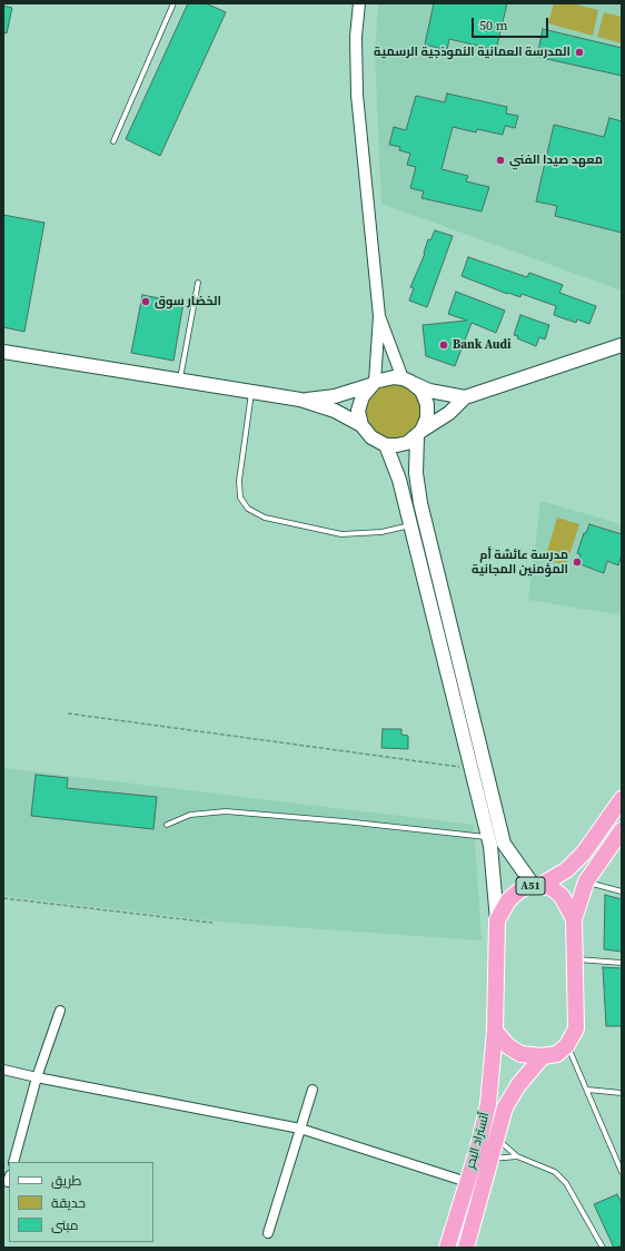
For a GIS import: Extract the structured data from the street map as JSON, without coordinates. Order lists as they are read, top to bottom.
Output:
{
  "streets": {
    "highway": ["A51", "أتستراد البحر"]
  },
  "crossings": [
    ["A51", "أتستراد البحر"]
  ],
  "places": [
    "المدرسة العمانية النموذجية الرسمية",
    "معهد صيدا الفني",
    "الخضار سوق",
    "Bank Audi",
    "مدرسة عائشة أم المؤمنين المجانية"
  ],
  "legend": ["طريق", "حديقة", "مبنى"],
  "scale_bar": "50 m"
}
